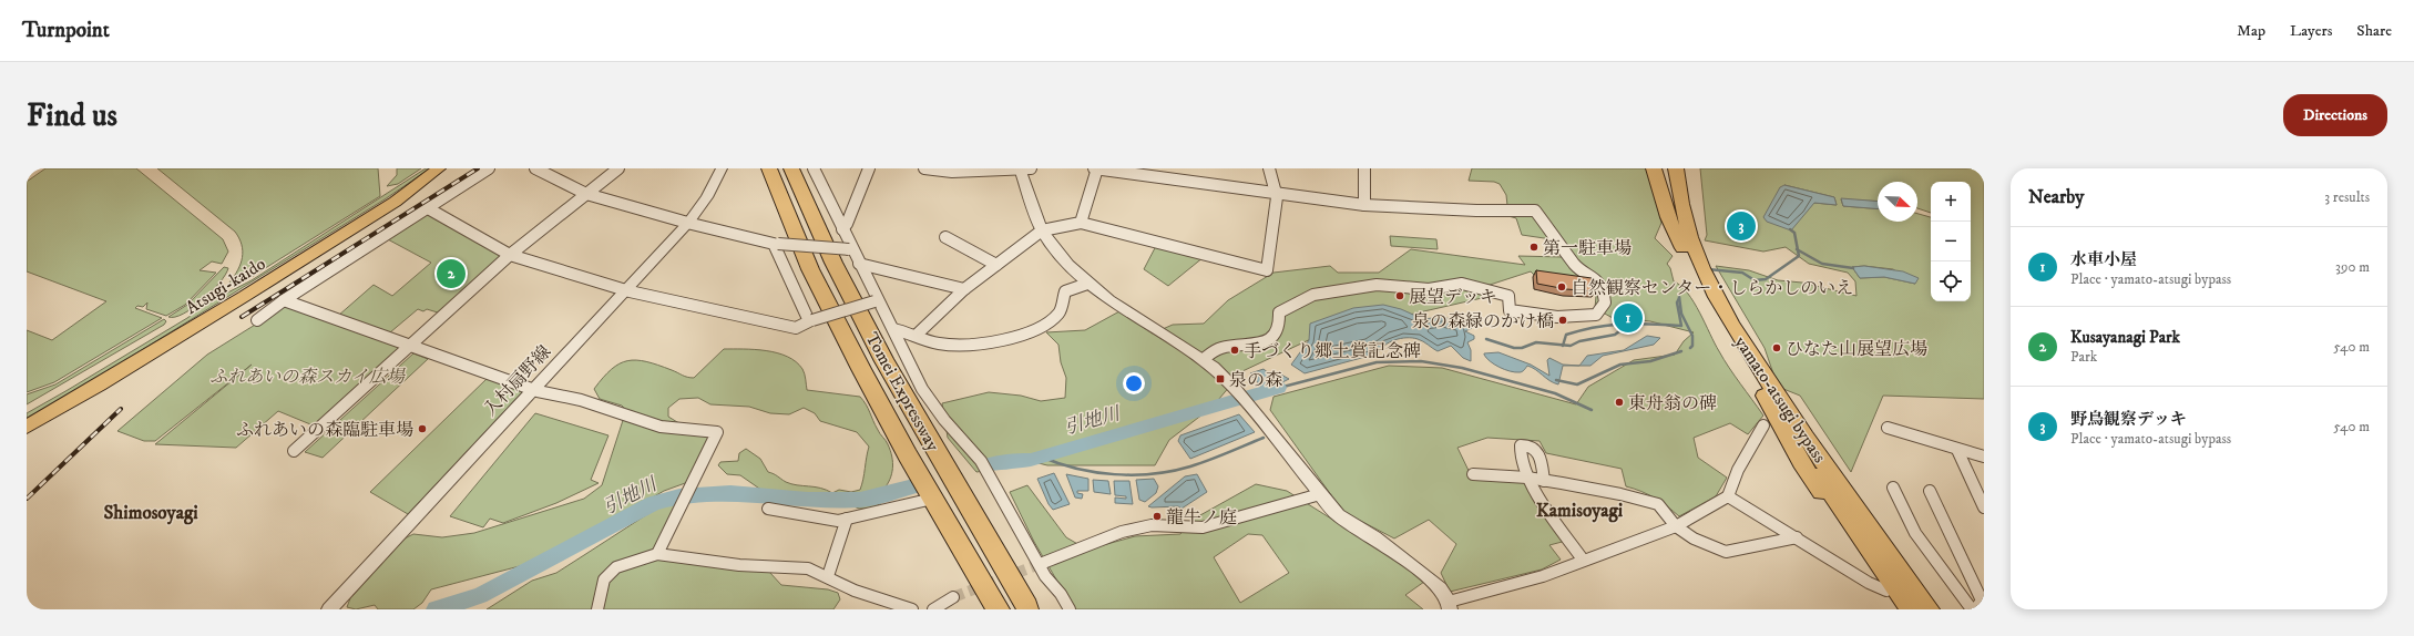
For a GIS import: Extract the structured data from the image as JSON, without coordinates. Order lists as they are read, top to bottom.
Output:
{
  "streets": {
    "highway": ["Tomei Expressway", "yamato-atsugi bypass"],
    "main road": ["Atsugi-kaido"],
    "street": ["入村扇野線"]
  },
  "districts": ["Kamisoyagi", "Shimosoyagi"],
  "water": ["引地川"],
  "parks": ["ふれあいの森スカイ広場"],
  "places": {
    "other": [
      "第一駐車場",
      "自然観察センター・しらかしのいえ",
      "展望デッキ",
      "泉の森緑のかけ橋",
      "ひなた山展望広場",
      "手づくり郷土賞記念碑",
      "東舟翁の碑",
      "ふれあいの森臨駐車場",
      "龍牛ノ庭"
    ],
    "transit": ["泉の森"]
  },
  "north": "bottom right",
  "page": {
    "header": "Turnpoint",
    "nav": ["Map", "Layers", "Share"],
    "buttons": "Directions",
    "title": "Find us",
    "heading": ["Nearby", "3 results"],
    "map_buttons": ["+", "−"],
    "pins": ["3", "2", "1"],
    "list": [
      {
        "mark": "1",
        "name": "水車小屋",
        "note": "Place · yamato-atsugi bypass",
        "value": "390 m"
      },
      {
        "mark": "2",
        "name": "Kusayanagi Park",
        "note": "Park",
        "value": "540 m"
      },
      {
        "mark": "3",
        "name": "野鳥観察デッキ",
        "note": "Place · yamato-atsugi bypass",
        "value": "540 m"
      }
    ]
  }
}
